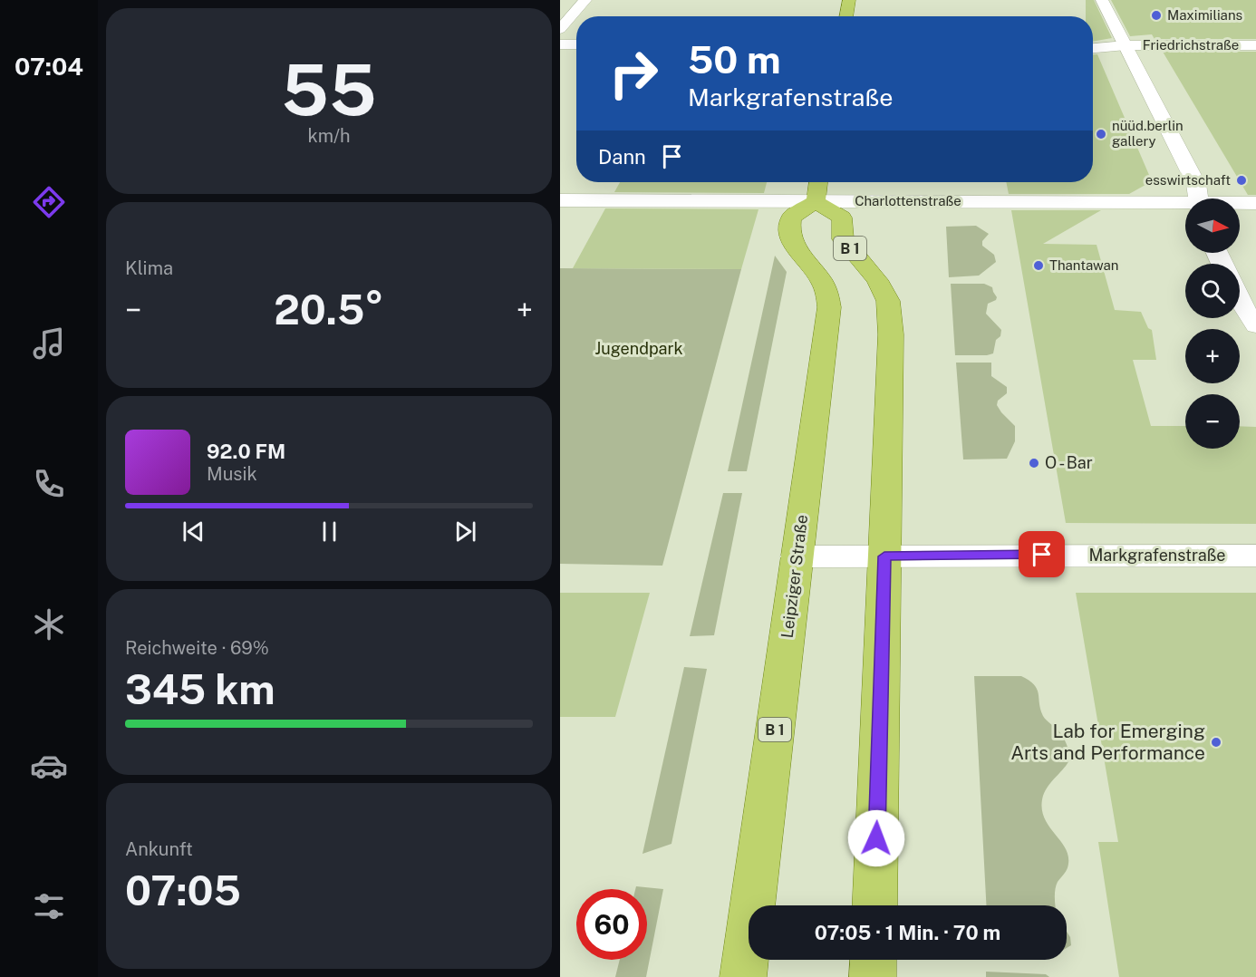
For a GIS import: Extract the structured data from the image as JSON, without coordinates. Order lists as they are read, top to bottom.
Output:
{
  "streets": {
    "main road": ["B 1", "Leipziger Straße"],
    "street": ["Friedrichstraße", "Charlottenstraße", "Markgrafenstraße"]
  },
  "crossings": [
    ["Charlottenstraße", "B 1"],
    ["Charlottenstraße", "Leipziger Straße"],
    ["B 1", "Markgrafenstraße"],
    ["B 1", "Leipziger Straße"],
    ["Markgrafenstraße", "Leipziger Straße"]
  ],
  "parks": ["Jugendpark"],
  "places": [
    "Maximilians",
    "nüüd.berlin gallery",
    "esswirtschaft",
    "Thantawan",
    "O - Bar",
    "Lab for Emerging Arts and Performance"
  ],
  "north": "right",
  "page": {
    "tabs": "07:04",
    "tile": [
      ["55", "km/h"],
      "Klima",
      ["Reichweite · 69%", "345 km"],
      ["Ankunft", "07:05"]
    ],
    "turn": ["50 m", "Markgrafenstraße"],
    "then": "Dann",
    "map_buttons": ["+", "−"],
    "heat": ["−", "20.5°", "+"],
    "song": ["92.0 FM", "Musik"],
    "limit": "60",
    "trip": "07:05 · 1 Min. · 70 m"
  }
}
